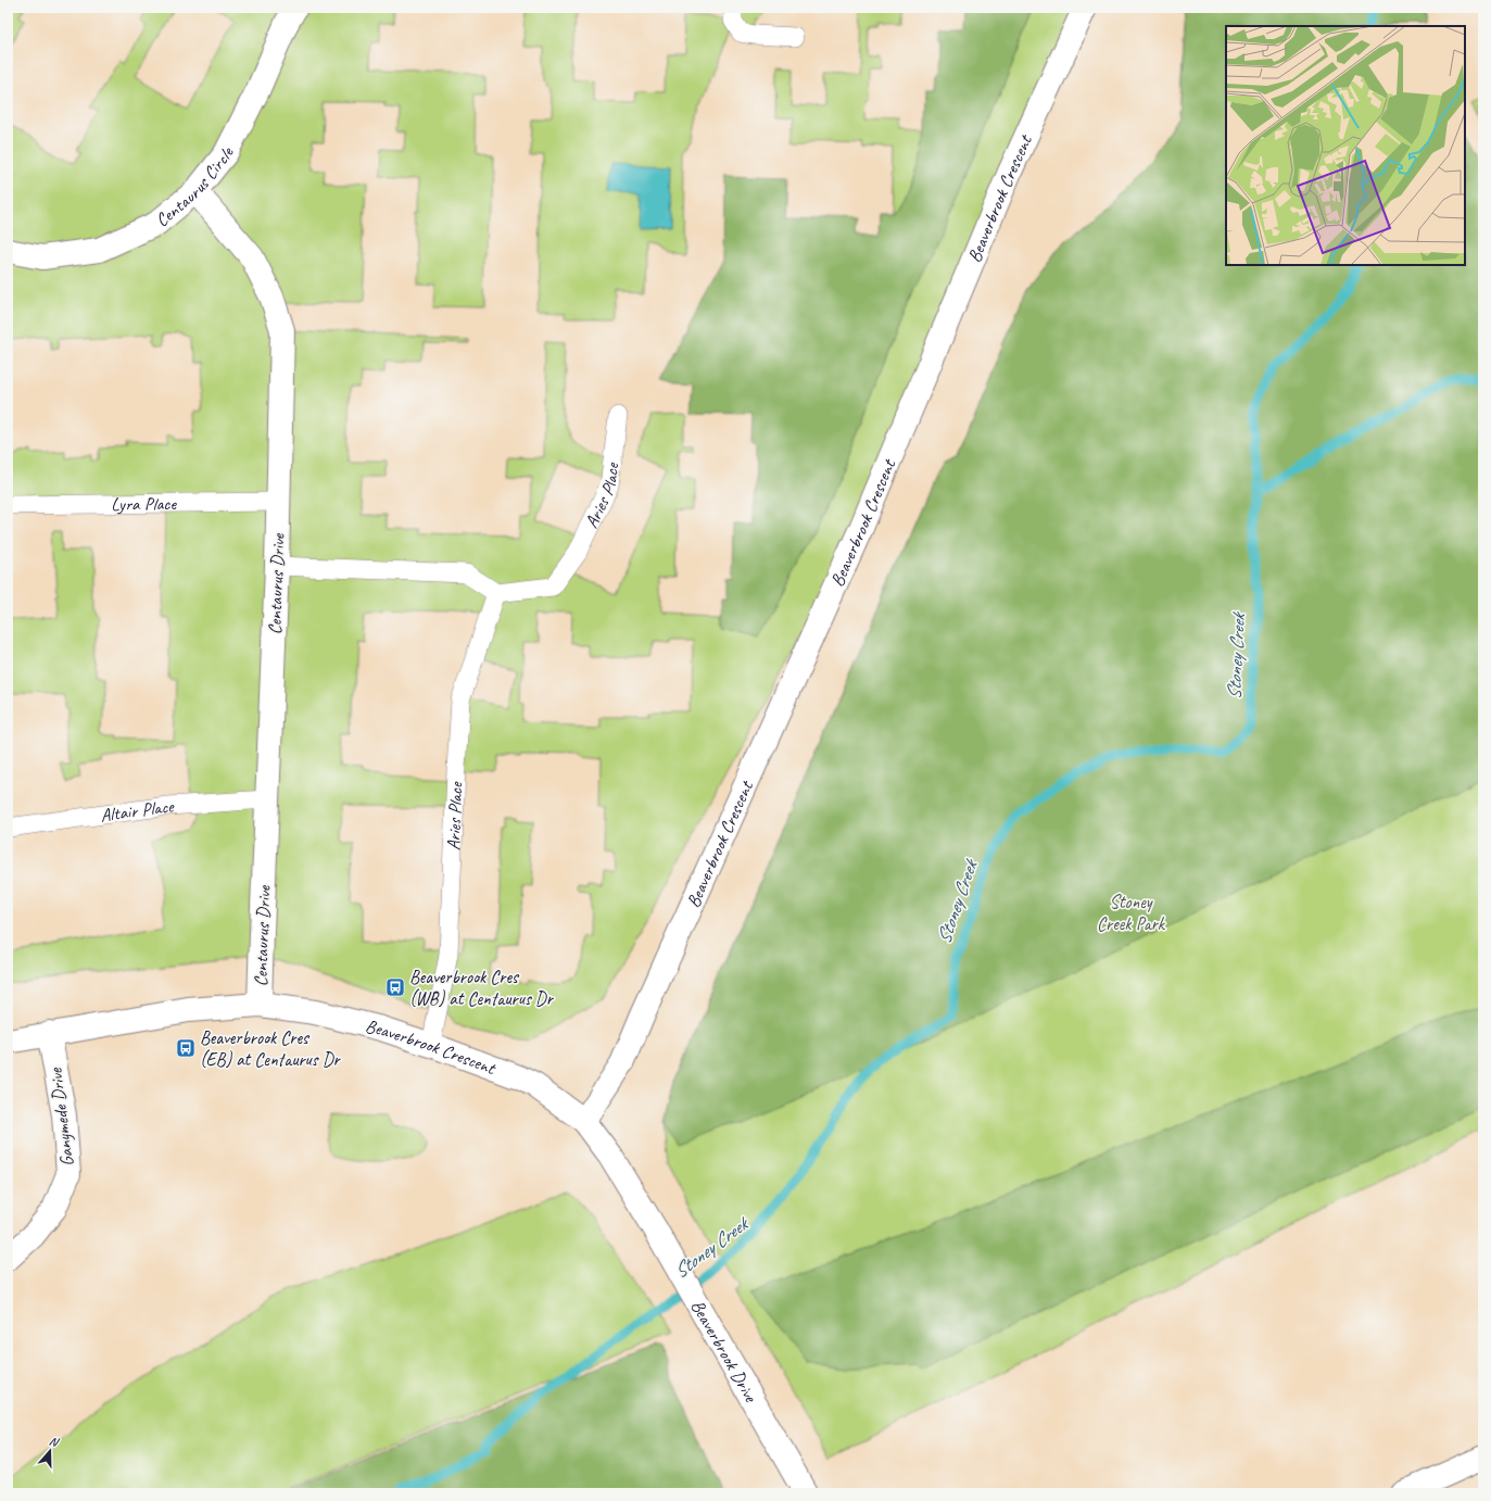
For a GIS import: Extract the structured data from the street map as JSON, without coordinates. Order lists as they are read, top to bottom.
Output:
{
  "streets": {
    "street": [
      "Centaurus Circle",
      "Beaverbrook Crescent",
      "Centaurus Drive",
      "Ganymede Drive",
      "Beaverbrook Drive"
    ],
    "lane": ["Aries Place", "Lyra Place", "Altair Place"]
  },
  "crossings": [
    ["Centaurus Circle", "Centaurus Drive"],
    ["Beaverbrook Crescent", "Aries Place"],
    ["Beaverbrook Crescent", "Centaurus Drive"],
    ["Beaverbrook Crescent", "Ganymede Drive"],
    ["Beaverbrook Crescent", "Beaverbrook Drive"],
    ["Lyra Place", "Centaurus Drive"],
    ["Centaurus Drive", "Altair Place"]
  ],
  "water": ["Stoney Creek"],
  "parks": ["Stoney Creek Park"],
  "places": {
    "bus stop": ["Beaverbrook Cres (WB) at Centaurus Dr", "Beaverbrook Cres (EB) at Centaurus Dr"]
  },
  "north": "top"
}
